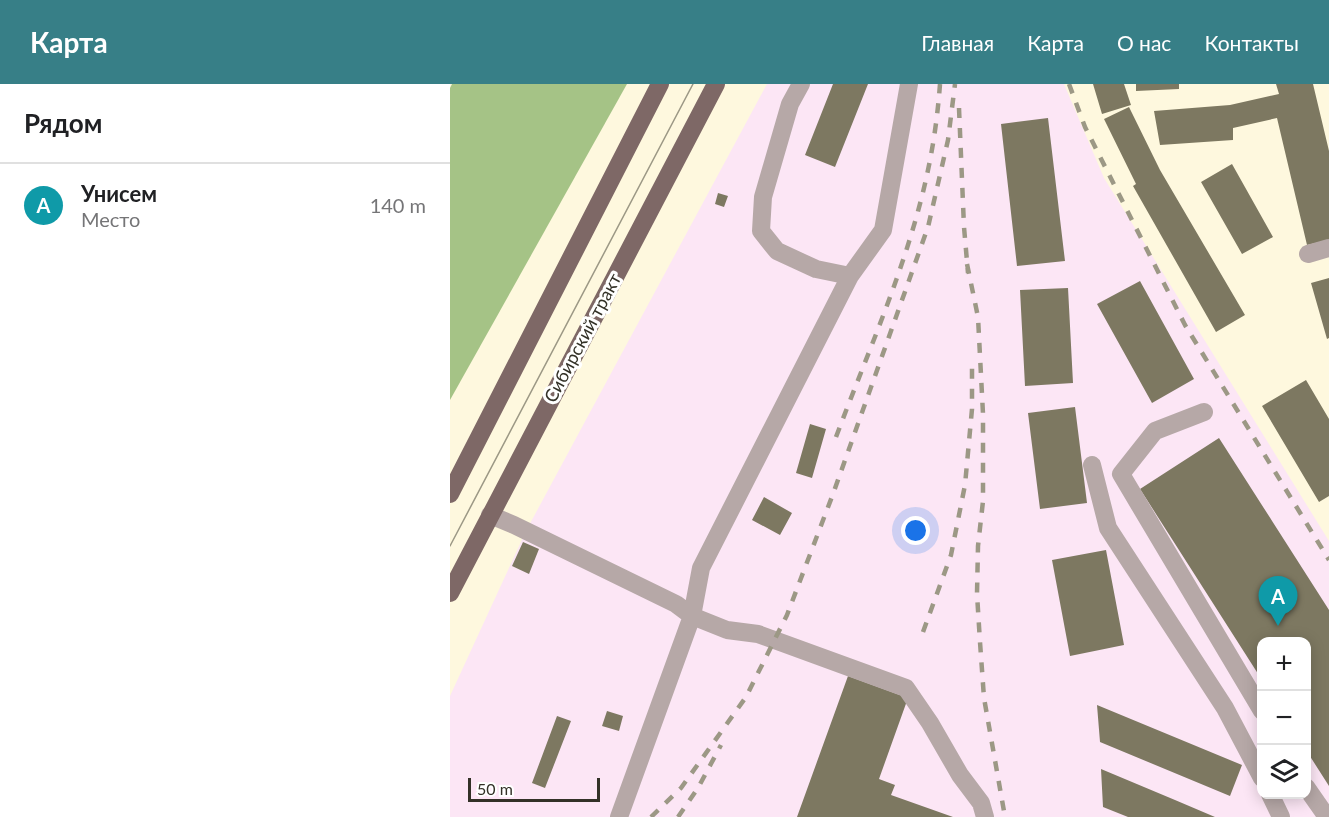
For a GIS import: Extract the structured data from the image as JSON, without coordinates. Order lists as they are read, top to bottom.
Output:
{
  "streets": {
    "main road": ["Сибирский тракт"]
  },
  "scale_bar": "50 m",
  "page": {
    "header": "Карта",
    "nav": [
      "Главная",
      "Карта",
      "О нас",
      "Контакты"
    ],
    "heading": "Рядом",
    "list": [
      {
        "mark": "A",
        "name": "Унисем",
        "note": "Место",
        "value": "140 m"
      }
    ],
    "pins": "A",
    "map_buttons": ["+", "−"],
    "scale": "50 m"
  }
}
